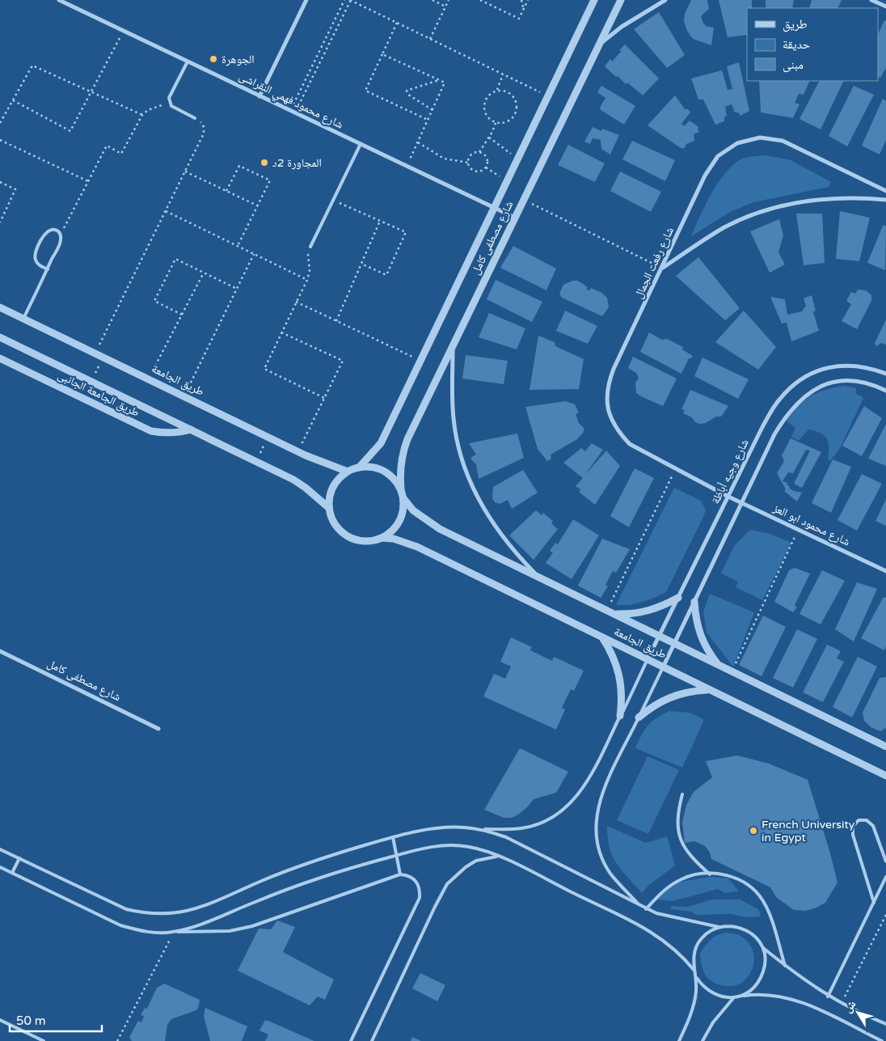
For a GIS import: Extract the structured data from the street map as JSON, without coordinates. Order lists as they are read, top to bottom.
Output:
{
  "streets": {
    "street": [
      "شارع محمود فهمي النقراشى",
      "شارع مصطفى كامل",
      "شارع رفعت الجمال",
      "طريق الجامعة",
      "طريق الجامعة الجانبى",
      "شارع وجيه أباظة",
      "شارع محمود ابو العز"
    ]
  },
  "crossings": [
    ["شارع محمود فهمي النقراشى", "شارع مصطفى كامل"],
    ["شارع مصطفى كامل", "طريق الجامعة"],
    ["شارع رفعت الجمال", "شارع وجيه أباظة"],
    ["شارع رفعت الجمال", "شارع محمود ابو العز"],
    ["طريق الجامعة", "شارع وجيه أباظة"],
    ["شارع وجيه أباظة", "شارع محمود ابو العز"]
  ],
  "places": ["الجوهرة", "المجاورة 2د", "French University in Egypt"],
  "legend": ["طريق", "حديقة", "مبنى"],
  "scale_bar": "50 m",
  "north": "top left"
}
